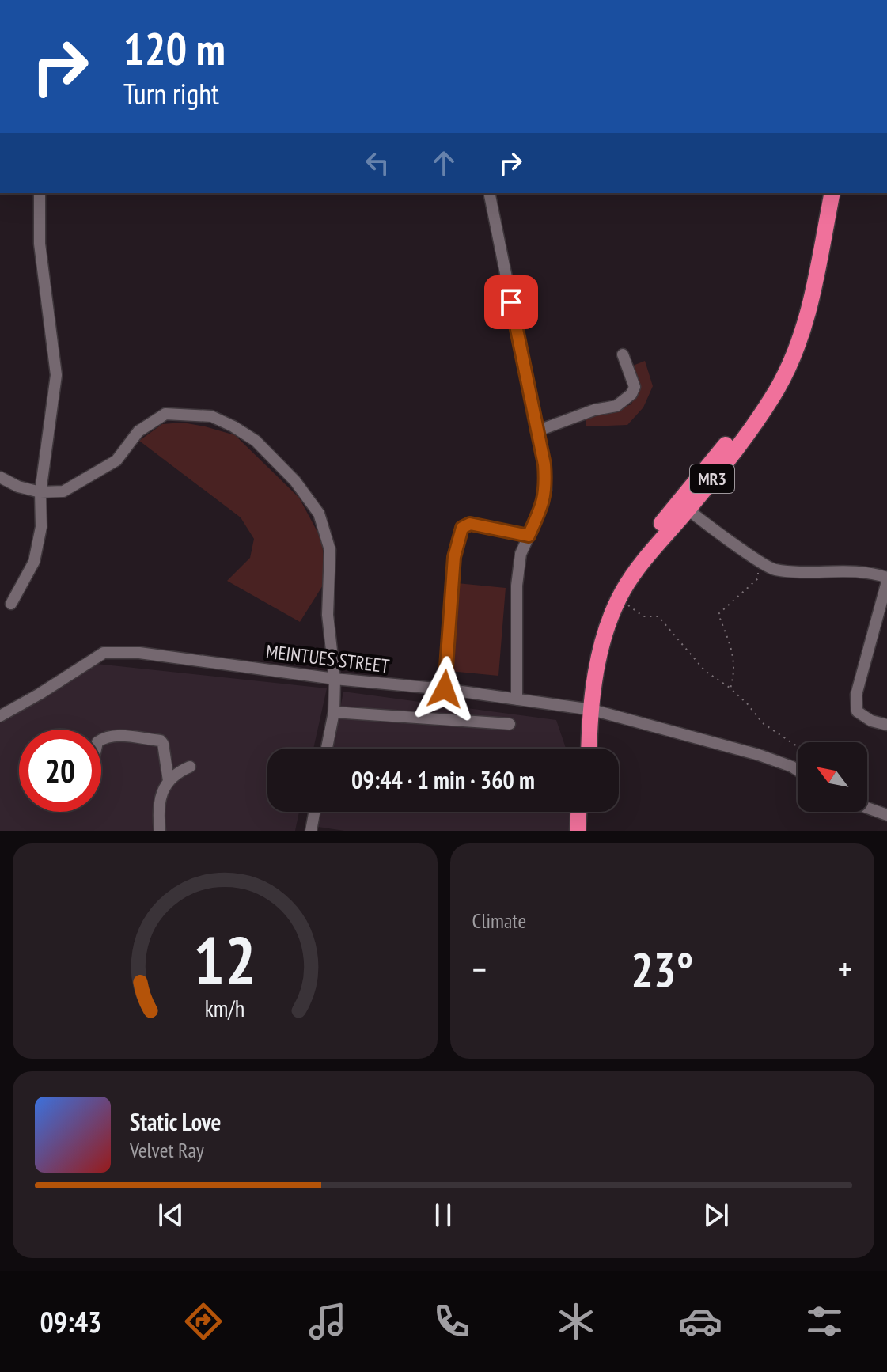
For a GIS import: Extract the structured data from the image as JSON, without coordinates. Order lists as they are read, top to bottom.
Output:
{
  "streets": {
    "highway": ["MR3"],
    "street": ["MEINTUES STREET"]
  },
  "crossings": [
    ["MR3", "MEINTUES STREET"]
  ],
  "north": "top left",
  "page": {
    "turn": ["120 m", "Turn right"],
    "limit": "20",
    "trip": "09:44 · 1 min · 360 m",
    "tile": "Climate",
    "heat": ["−", "23°", "+"],
    "song": ["Static Love", "Velvet Ray"],
    "tabs": "09:43",
    "gauge": ["12", "km/h"]
  }
}
